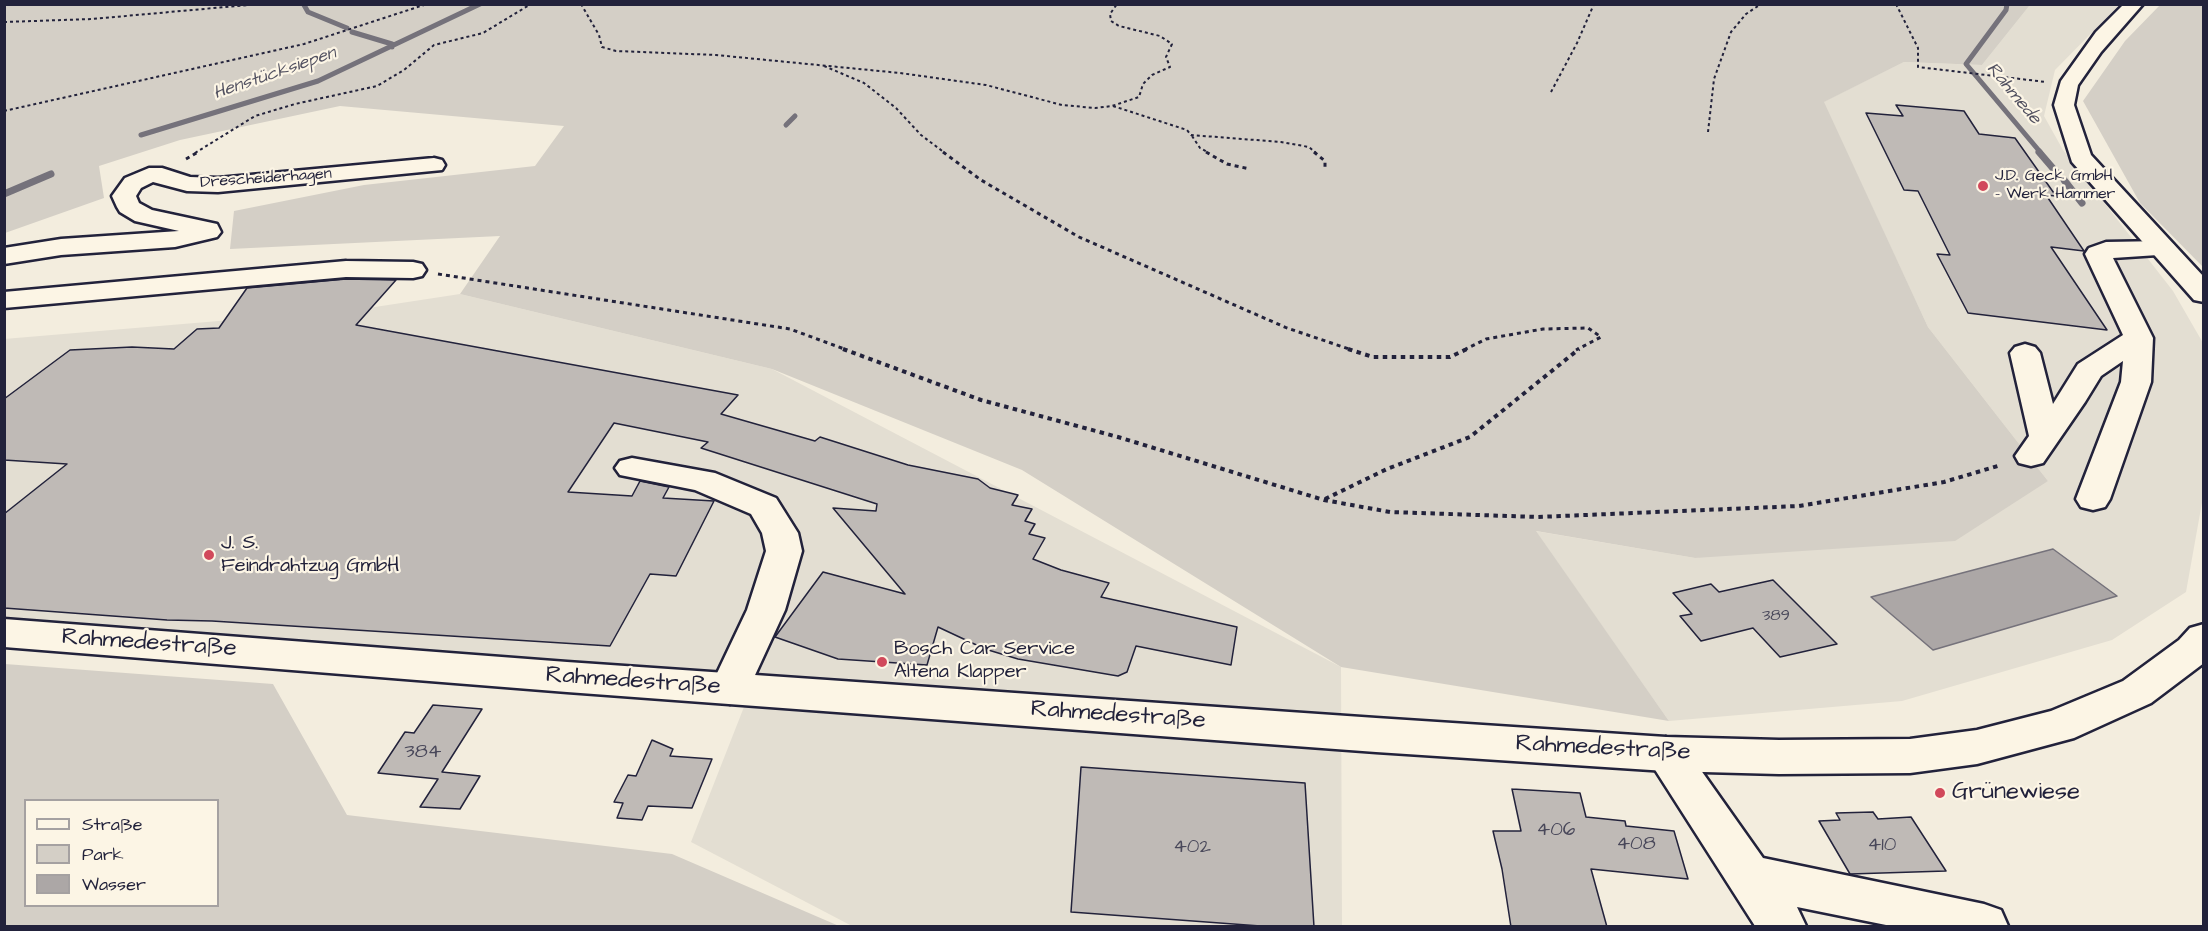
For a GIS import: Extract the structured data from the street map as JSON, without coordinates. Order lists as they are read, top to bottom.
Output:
{
  "streets": {
    "main road": ["Drescheiderhagen", "Rahmedestraße"]
  },
  "water": ["Henstücksiepen", "Rahmede"],
  "places": [
    "J.D. Geck GmbH - Werk Hammer",
    "J. S. Feindrahtzug GmbH",
    "Bosch Car Service Altena Klapper",
    "Grünewiese"
  ],
  "house_numbers": [
    "389",
    "384",
    "406",
    "408",
    "410",
    "402"
  ],
  "legend": ["Straße", "Park", "Wasser"]
}
